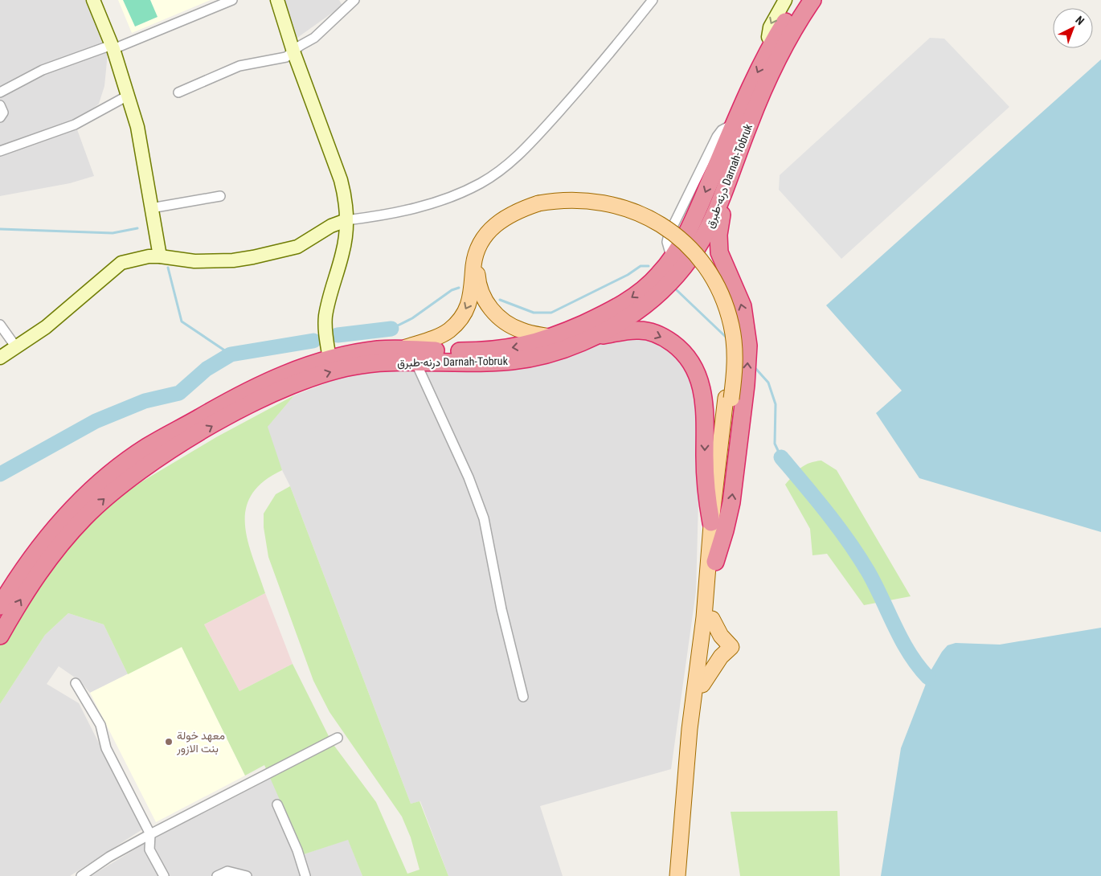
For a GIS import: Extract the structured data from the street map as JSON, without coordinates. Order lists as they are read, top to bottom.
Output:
{
  "streets": {
    "highway": ["درنه-طبرق Darnah-Tobruk"]
  },
  "places": ["معهد خولة بنت الازور"],
  "north": "top right"
}
